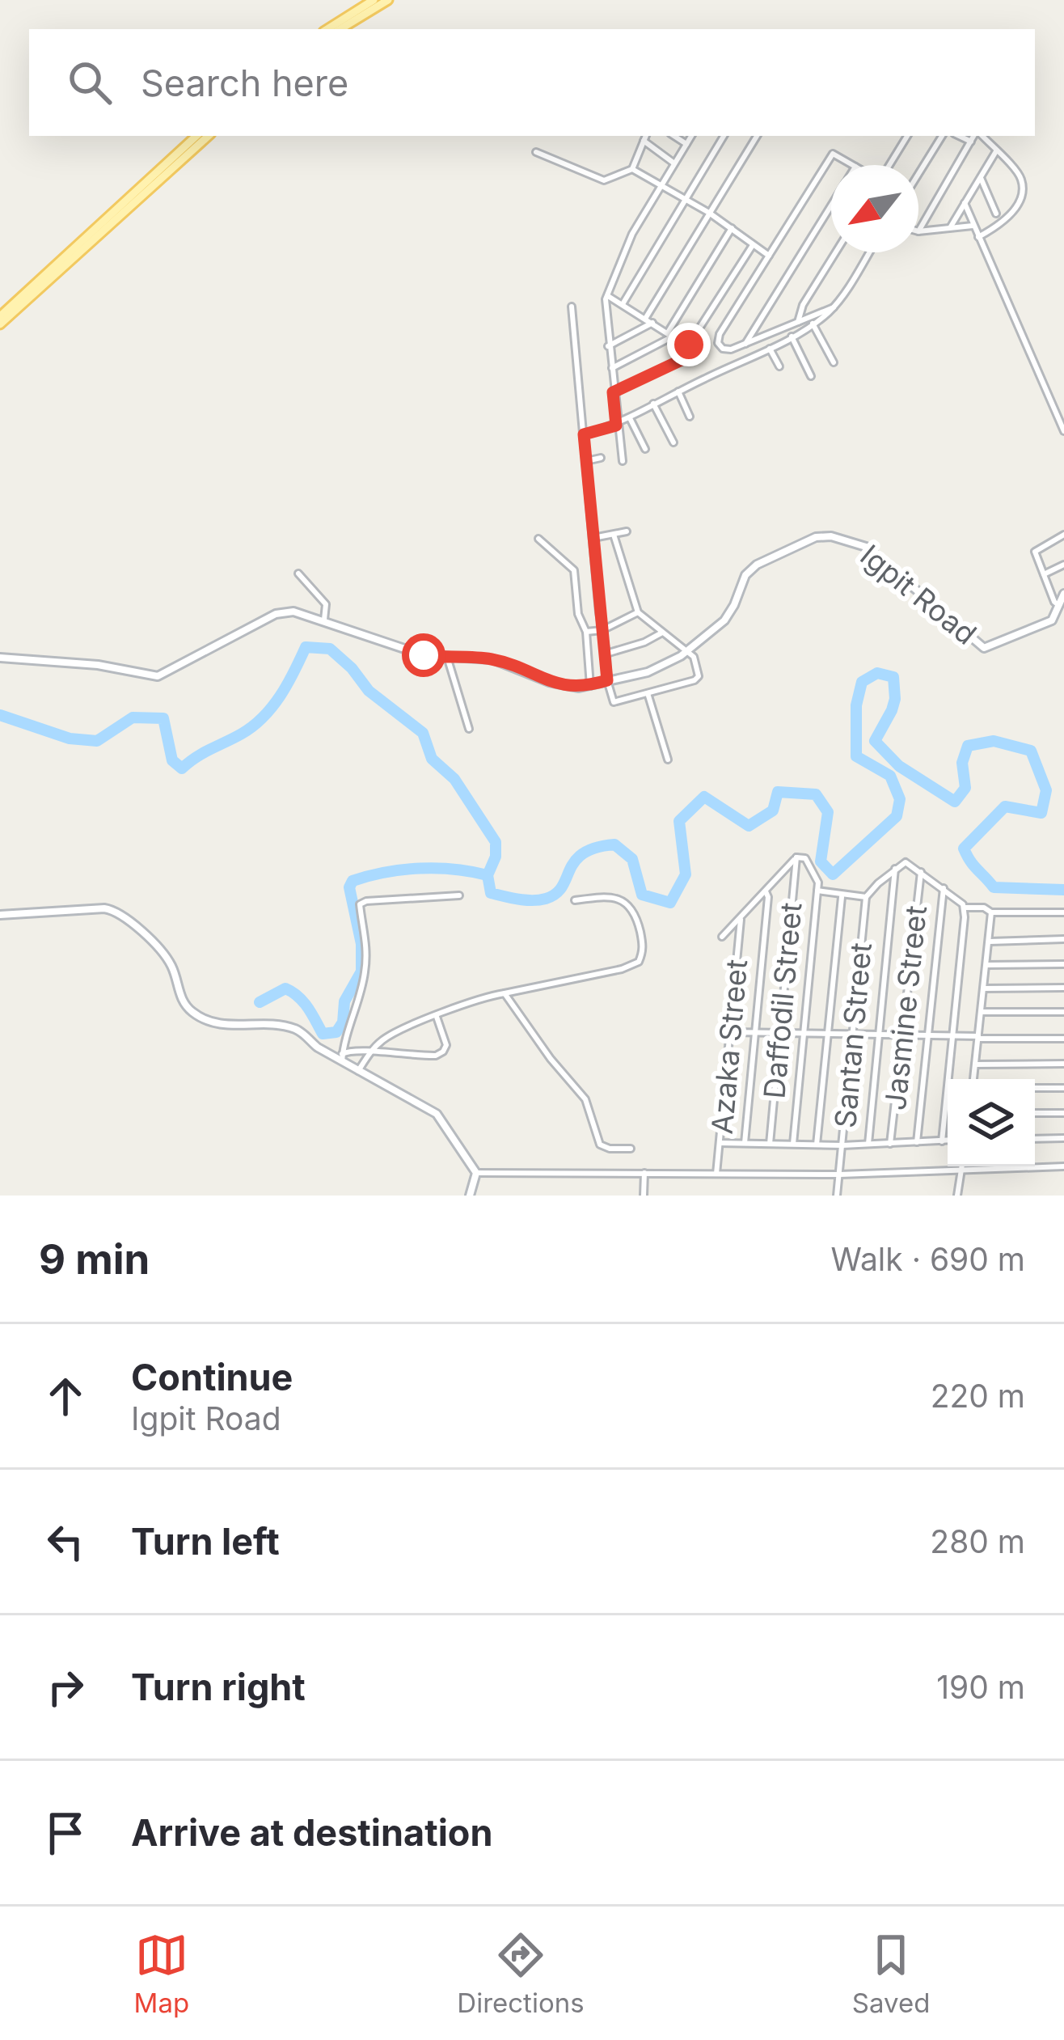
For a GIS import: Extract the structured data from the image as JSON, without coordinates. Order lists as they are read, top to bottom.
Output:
{
  "streets": {
    "street": [
      "Igpit Road",
      "Daffodil Street",
      "Jasmine Street",
      "Santan Street",
      "Azaka Street"
    ]
  },
  "north": "bottom left",
  "page": {
    "search": "Search here",
    "heading": ["9 min", "Walk · 690 m"],
    "list": [
      ["Continue", "Igpit Road", "220 m"],
      ["Turn left", "280 m"],
      ["Turn right", "190 m"],
      "Arrive at destination"
    ],
    "nav": ["Map", "Directions", "Saved"]
  }
}
